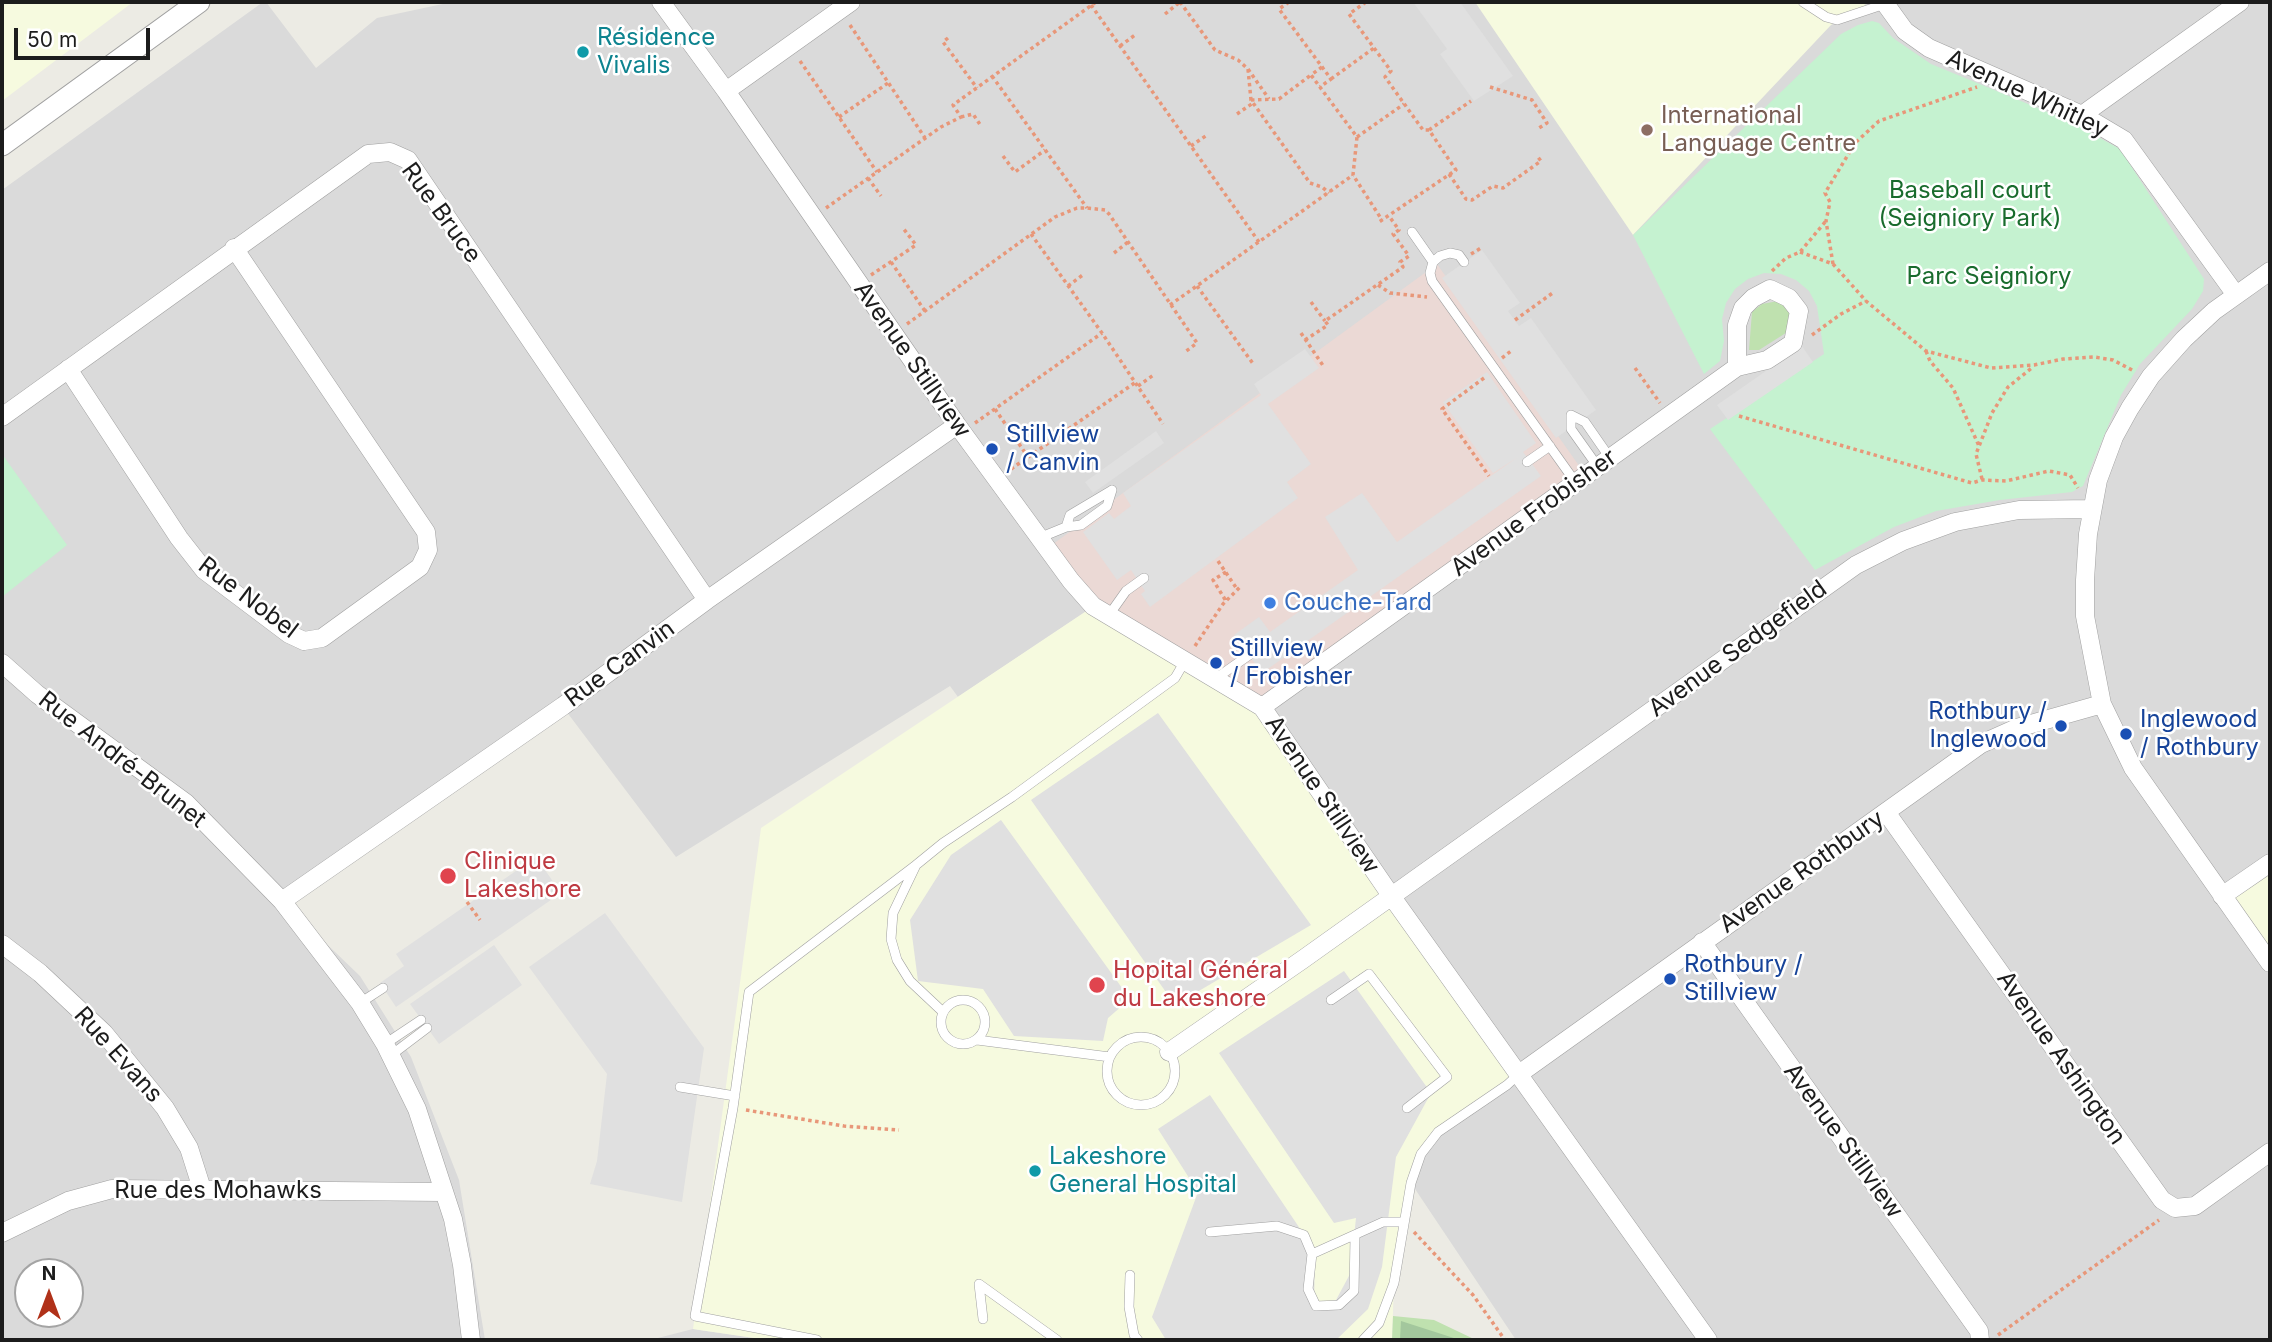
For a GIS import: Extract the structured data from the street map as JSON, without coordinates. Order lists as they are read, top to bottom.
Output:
{
  "streets": {
    "street": [
      "Avenue Whitley",
      "Rue Bruce",
      "Avenue Stillview",
      "Avenue Frobisher",
      "Rue Nobel",
      "Avenue Sedgefield",
      "Rue Canvin",
      "Rue André-Brunet",
      "Avenue Rothbury",
      "Rue Evans",
      "Avenue Ashington",
      "Rue des Mohawks"
    ]
  },
  "crossings": [
    ["Rue Bruce", "Rue Nobel"],
    ["Rue Bruce", "Rue Canvin"],
    ["Avenue Stillview", "Avenue Frobisher"],
    ["Avenue Stillview", "Avenue Sedgefield"],
    ["Avenue Stillview", "Rue Canvin"],
    ["Avenue Stillview", "Avenue Rothbury"],
    ["Rue Canvin", "Rue André-Brunet"],
    ["Rue André-Brunet", "Rue des Mohawks"],
    ["Avenue Rothbury", "Avenue Ashington"],
    ["Rue Evans", "Rue des Mohawks"]
  ],
  "parks": ["Baseball court (Seigniory Park)", "Parc Seigniory"],
  "places": [
    "Résidence Vivalis",
    "International Language Centre",
    "Stillview / Canvin",
    "Couche-Tard",
    "Stillview / Frobisher",
    "Rothbury / Inglewood",
    "Inglewood / Rothbury",
    "Clinique Lakeshore",
    "Rothbury / Stillview",
    "Hopital Général du Lakeshore",
    "Lakeshore General Hospital"
  ],
  "scale_bar": "50 m",
  "north": "top"
}
